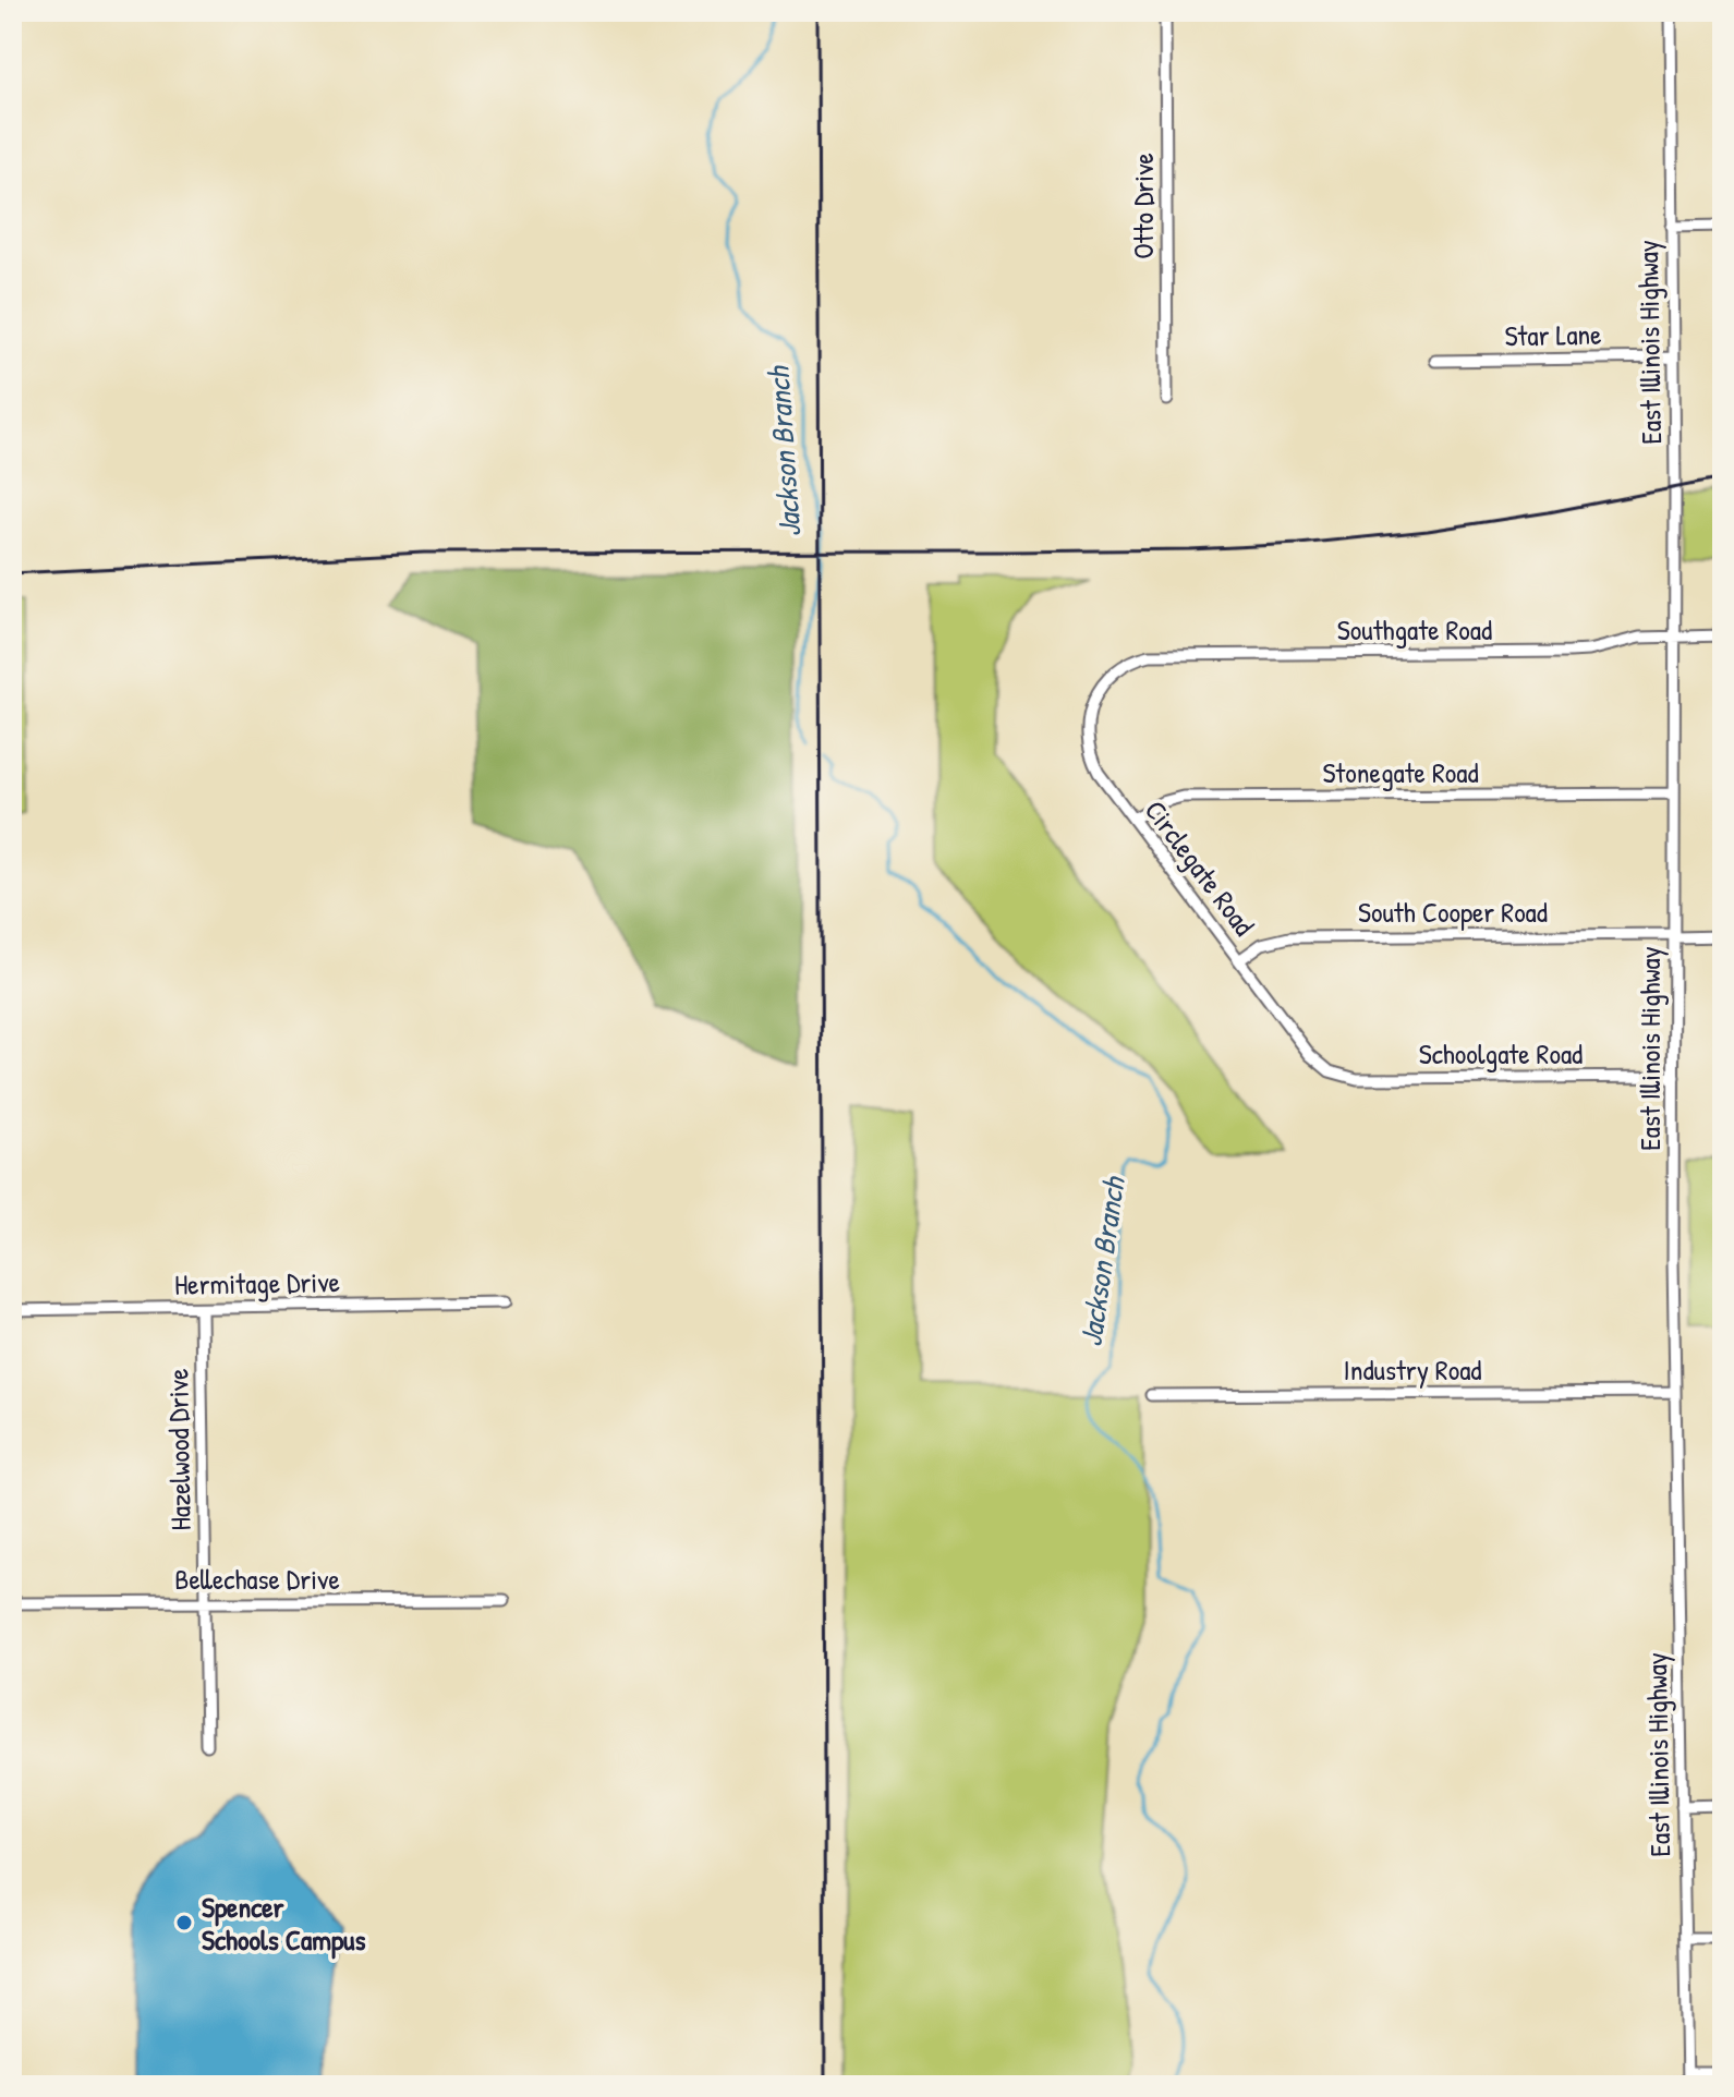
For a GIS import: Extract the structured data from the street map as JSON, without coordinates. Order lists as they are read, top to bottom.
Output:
{
  "streets": {
    "street": [
      "Otto Drive",
      "Star Lane",
      "East Illinois Highway",
      "Southgate Road",
      "Stonegate Road",
      "Circlegate Road",
      "South Cooper Road",
      "Schoolgate Road",
      "Hermitage Drive",
      "Industry Road",
      "Hazelwood Drive",
      "Bellechase Drive"
    ]
  },
  "crossings": [
    ["Star Lane", "East Illinois Highway"],
    ["East Illinois Highway", "Southgate Road"],
    ["East Illinois Highway", "Stonegate Road"],
    ["East Illinois Highway", "South Cooper Road"],
    ["East Illinois Highway", "Schoolgate Road"],
    ["East Illinois Highway", "Industry Road"],
    ["Southgate Road", "Circlegate Road"],
    ["Stonegate Road", "Circlegate Road"],
    ["Circlegate Road", "South Cooper Road"],
    ["Circlegate Road", "Schoolgate Road"],
    ["Hermitage Drive", "Hazelwood Drive"],
    ["Hazelwood Drive", "Bellechase Drive"]
  ],
  "water": ["Jackson Branch"],
  "places": ["Spencer Schools Campus"]
}
